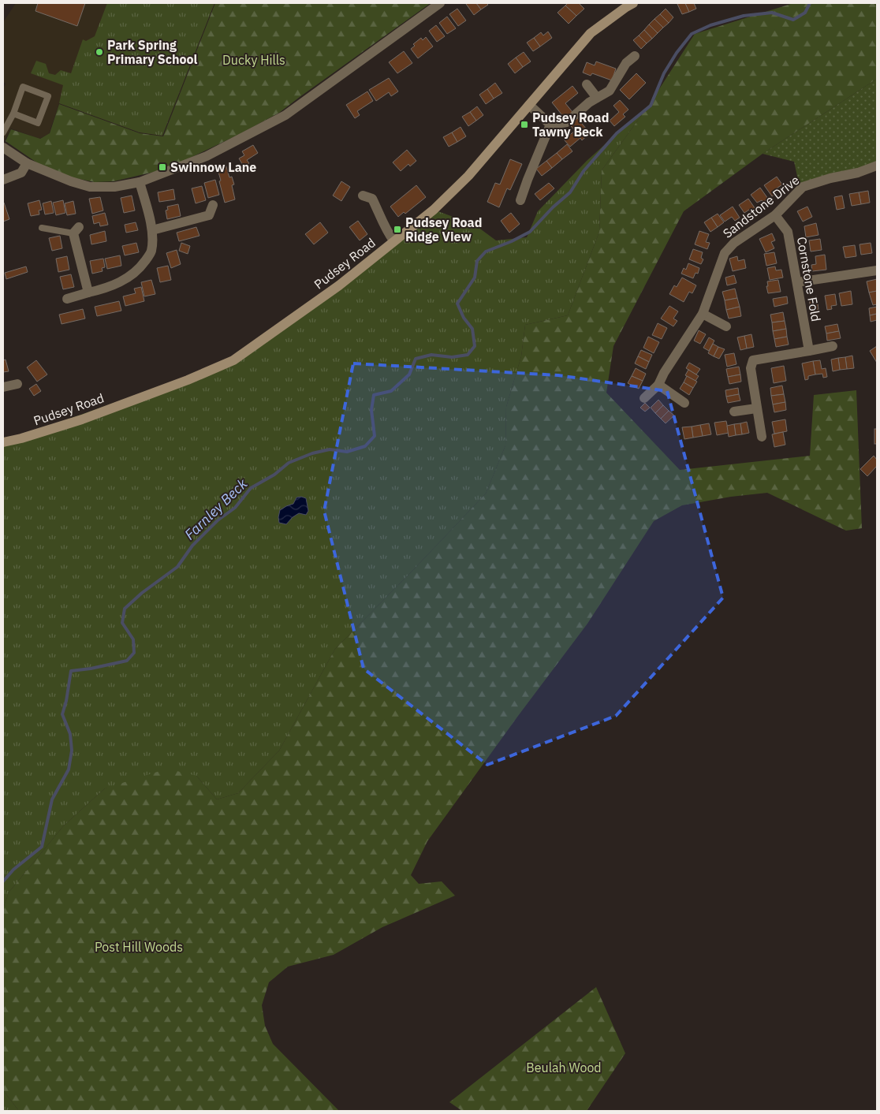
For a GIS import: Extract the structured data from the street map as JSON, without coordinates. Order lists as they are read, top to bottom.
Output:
{
  "streets": {
    "main road": ["Pudsey Road"],
    "street": ["Sandstone Drive", "Cornstone Fold"]
  },
  "crossings": [
    ["Sandstone Drive", "Cornstone Fold"]
  ],
  "water": ["Farnley Beck"],
  "parks": ["Ducky Hills", "Post Hill Woods", "Beulah Wood"],
  "places": {
    "other": ["Park Spring Primary School"],
    "transit": ["Pudsey Road Tawny Beck", "Swinnow Lane", "Pudsey Road Ridge View"]
  }
}
